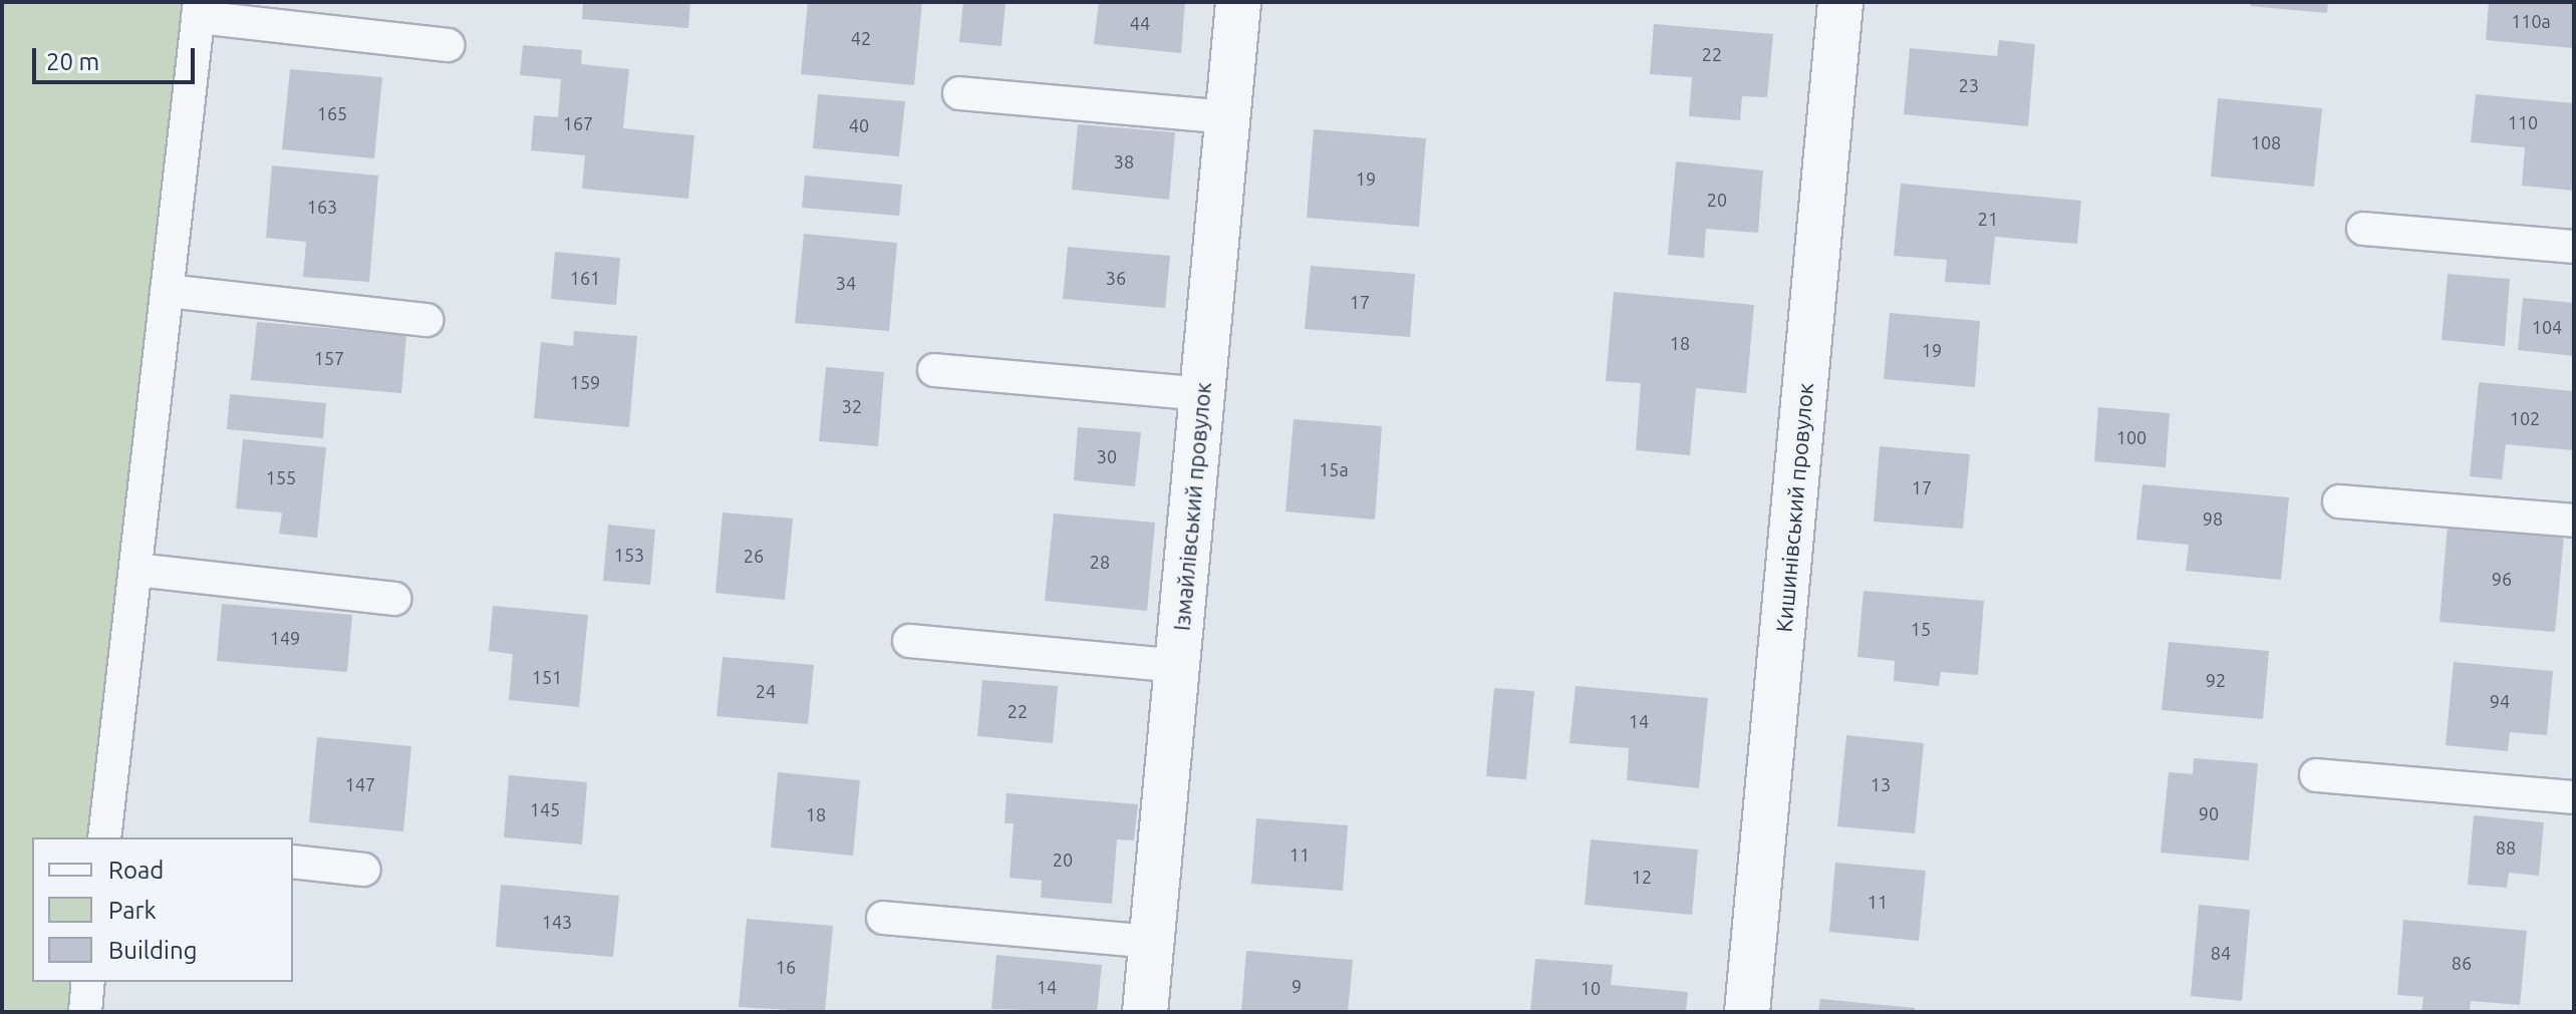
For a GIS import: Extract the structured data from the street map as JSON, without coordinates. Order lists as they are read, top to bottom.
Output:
{
  "streets": {
    "street": ["Ізмайлівський провулок", "Кишинівський провулок"]
  },
  "house_numbers": [
    "110а",
    "44",
    "42",
    "22",
    "23",
    "165",
    "110",
    "167",
    "40",
    "108",
    "38",
    "19",
    "20",
    "163",
    "21",
    "161",
    "36",
    "34",
    "17",
    "104",
    "18",
    "19",
    "157",
    "159",
    "32",
    "102",
    "100",
    "30",
    "15а",
    "155",
    "17",
    "98",
    "153",
    "26",
    "28",
    "96",
    "15",
    "149",
    "151",
    "92",
    "24",
    "94",
    "22",
    "14",
    "147",
    "13",
    "145",
    "90",
    "18",
    "88",
    "11",
    "20",
    "12",
    "11",
    "143",
    "84",
    "86",
    "16",
    "9",
    "14",
    "10"
  ],
  "legend": ["Road", "Park", "Building"],
  "scale_bar": "20 m"
}
